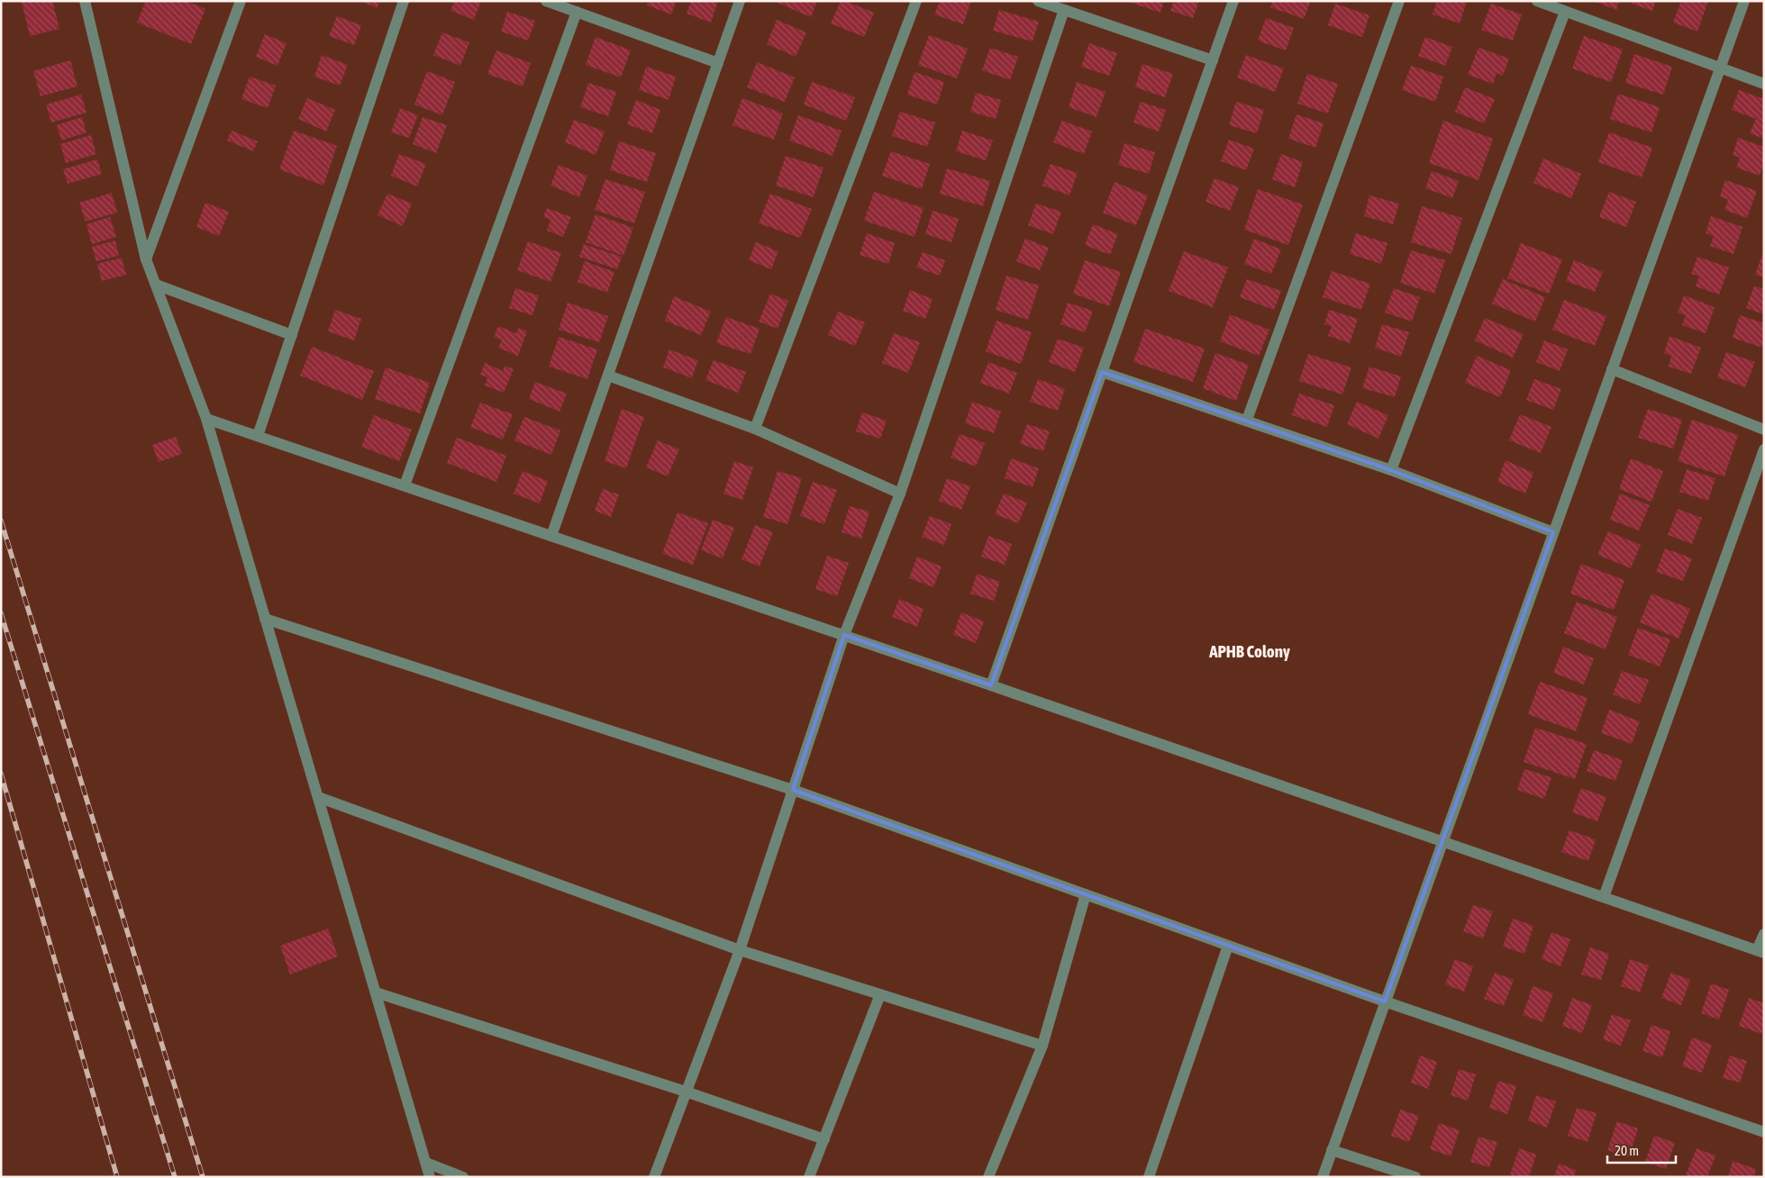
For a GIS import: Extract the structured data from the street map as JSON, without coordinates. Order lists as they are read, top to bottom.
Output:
{
  "districts": ["APHB Colony"],
  "scale_bar": "20 m"
}
